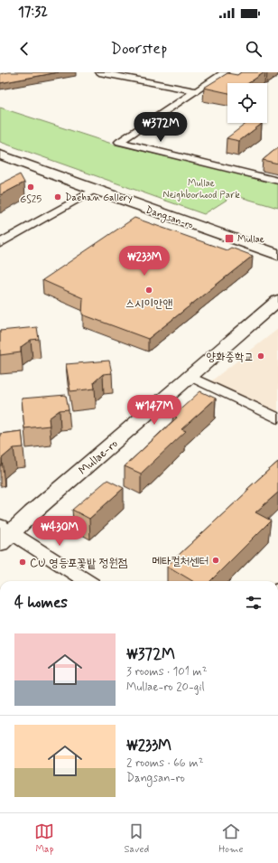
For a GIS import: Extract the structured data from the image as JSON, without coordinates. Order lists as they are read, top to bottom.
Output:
{
  "streets": {
    "main road": ["Dangsan-ro"],
    "street": ["Mullae-ro"]
  },
  "parks": ["Mullae Neighborhood Park"],
  "places": {
    "other": [
      "GS25",
      "Daehan Gallery",
      "스시이안앤",
      "양화중학교",
      "메타컬처센터",
      "CU 영등포꽃밭 정원점"
    ],
    "transit": ["Mullae"]
  },
  "page": {
    "status": "17:32",
    "header": "Doorstep",
    "price": [
      "₩372M",
      "₩233M",
      "₩147M",
      "₩430M"
    ],
    "heading": "4 homes",
    "list": [
      {
        "name": "₩372M",
        "note": "3 rooms · 101 m² · Mullae-ro 20-gil"
      },
      {
        "name": "₩233M",
        "note": "2 rooms · 66 m² · Dangsan-ro"
      }
    ],
    "tabs": ["Map", "Saved", "Home"]
  }
}
